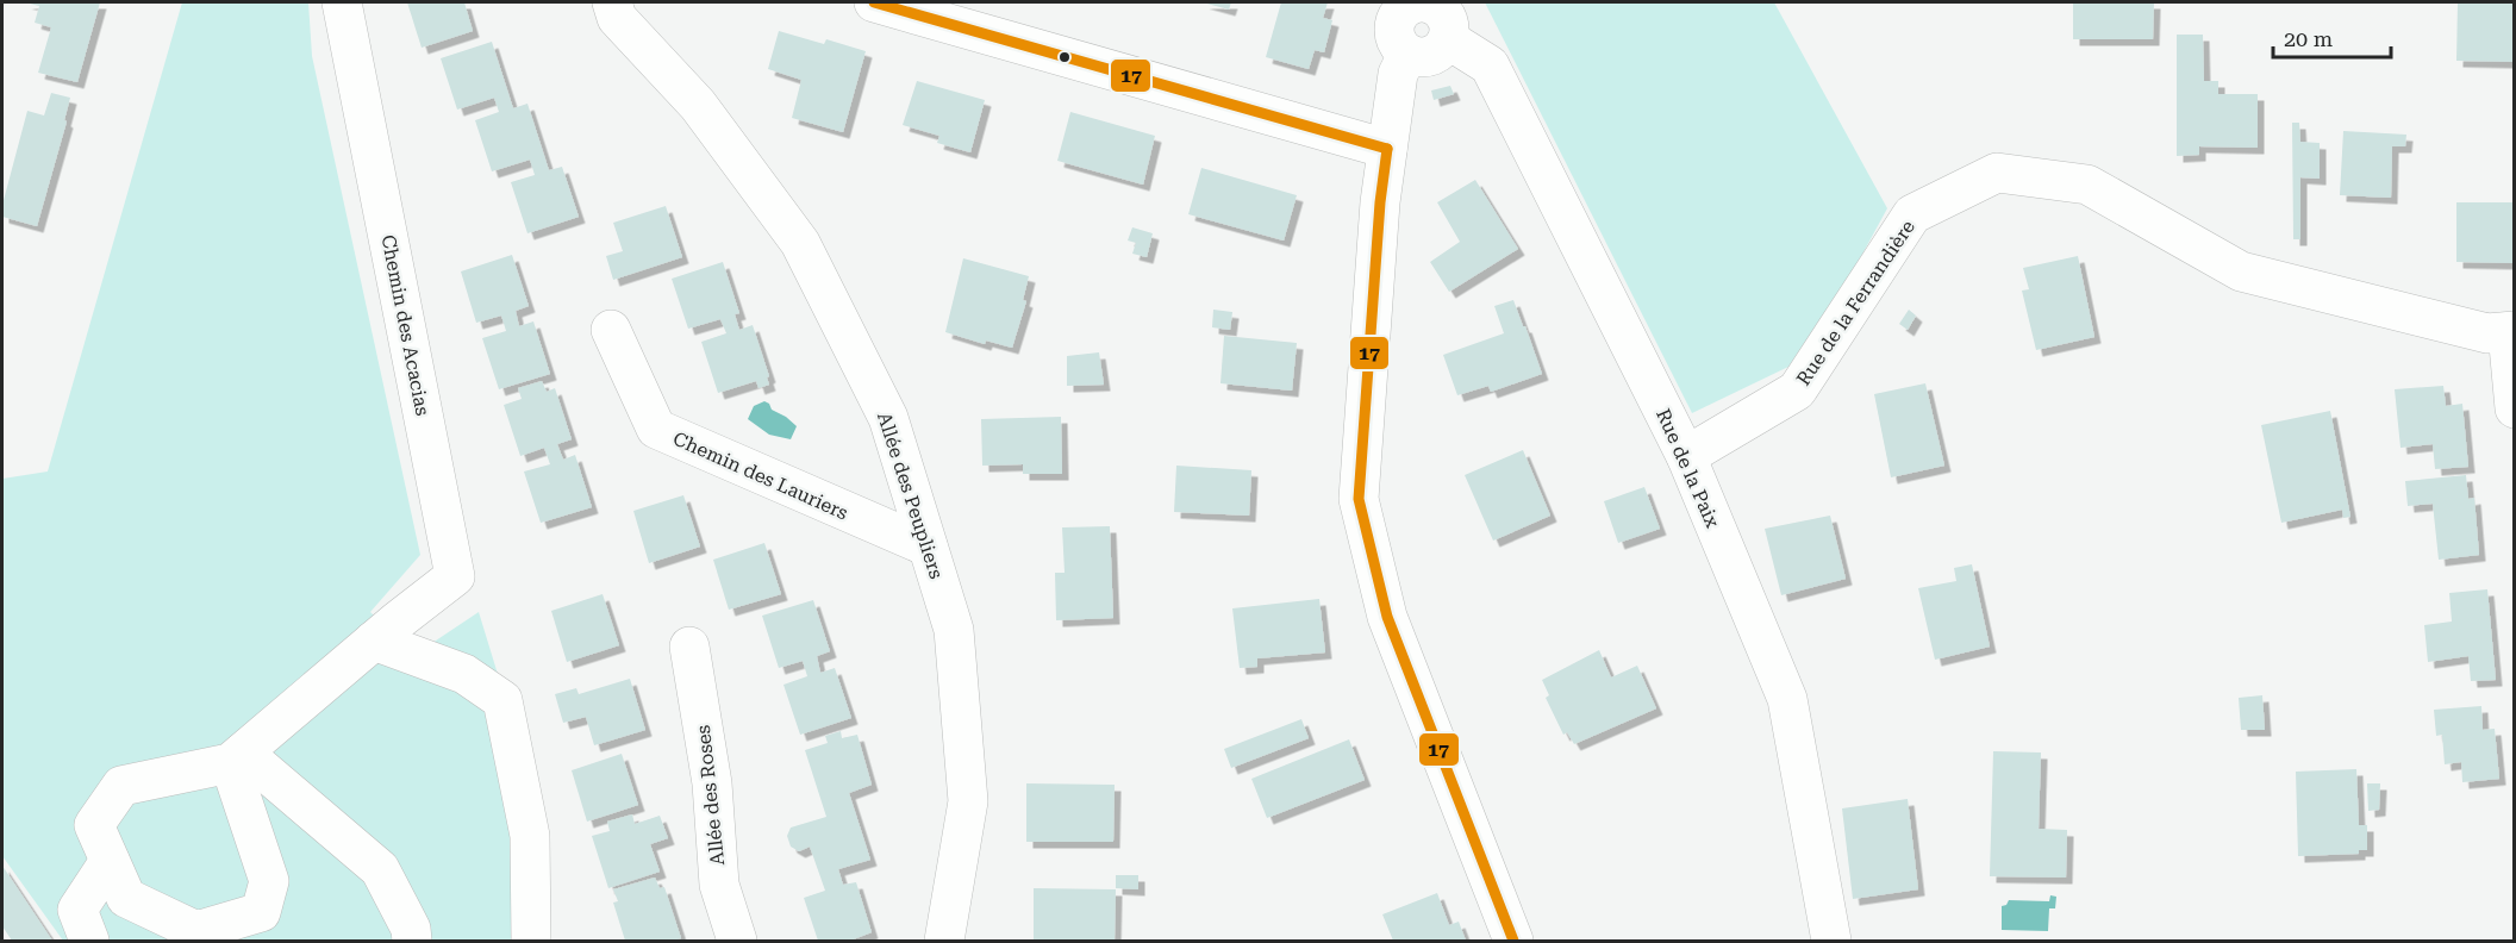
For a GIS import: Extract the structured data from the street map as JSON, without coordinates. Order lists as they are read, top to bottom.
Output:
{
  "streets": {
    "street": [
      "Rue de la Ferrandière",
      "Chemin des Acacias",
      "Rue de la Paix",
      "Chemin des Lauriers",
      "Allée des Peupliers",
      "Allée des Roses"
    ]
  },
  "crossings": [
    ["Rue de la Ferrandière", "Rue de la Paix"],
    ["Chemin des Lauriers", "Allée des Peupliers"]
  ],
  "lines": ["transit line 17"],
  "scale_bar": "20 m"
}
